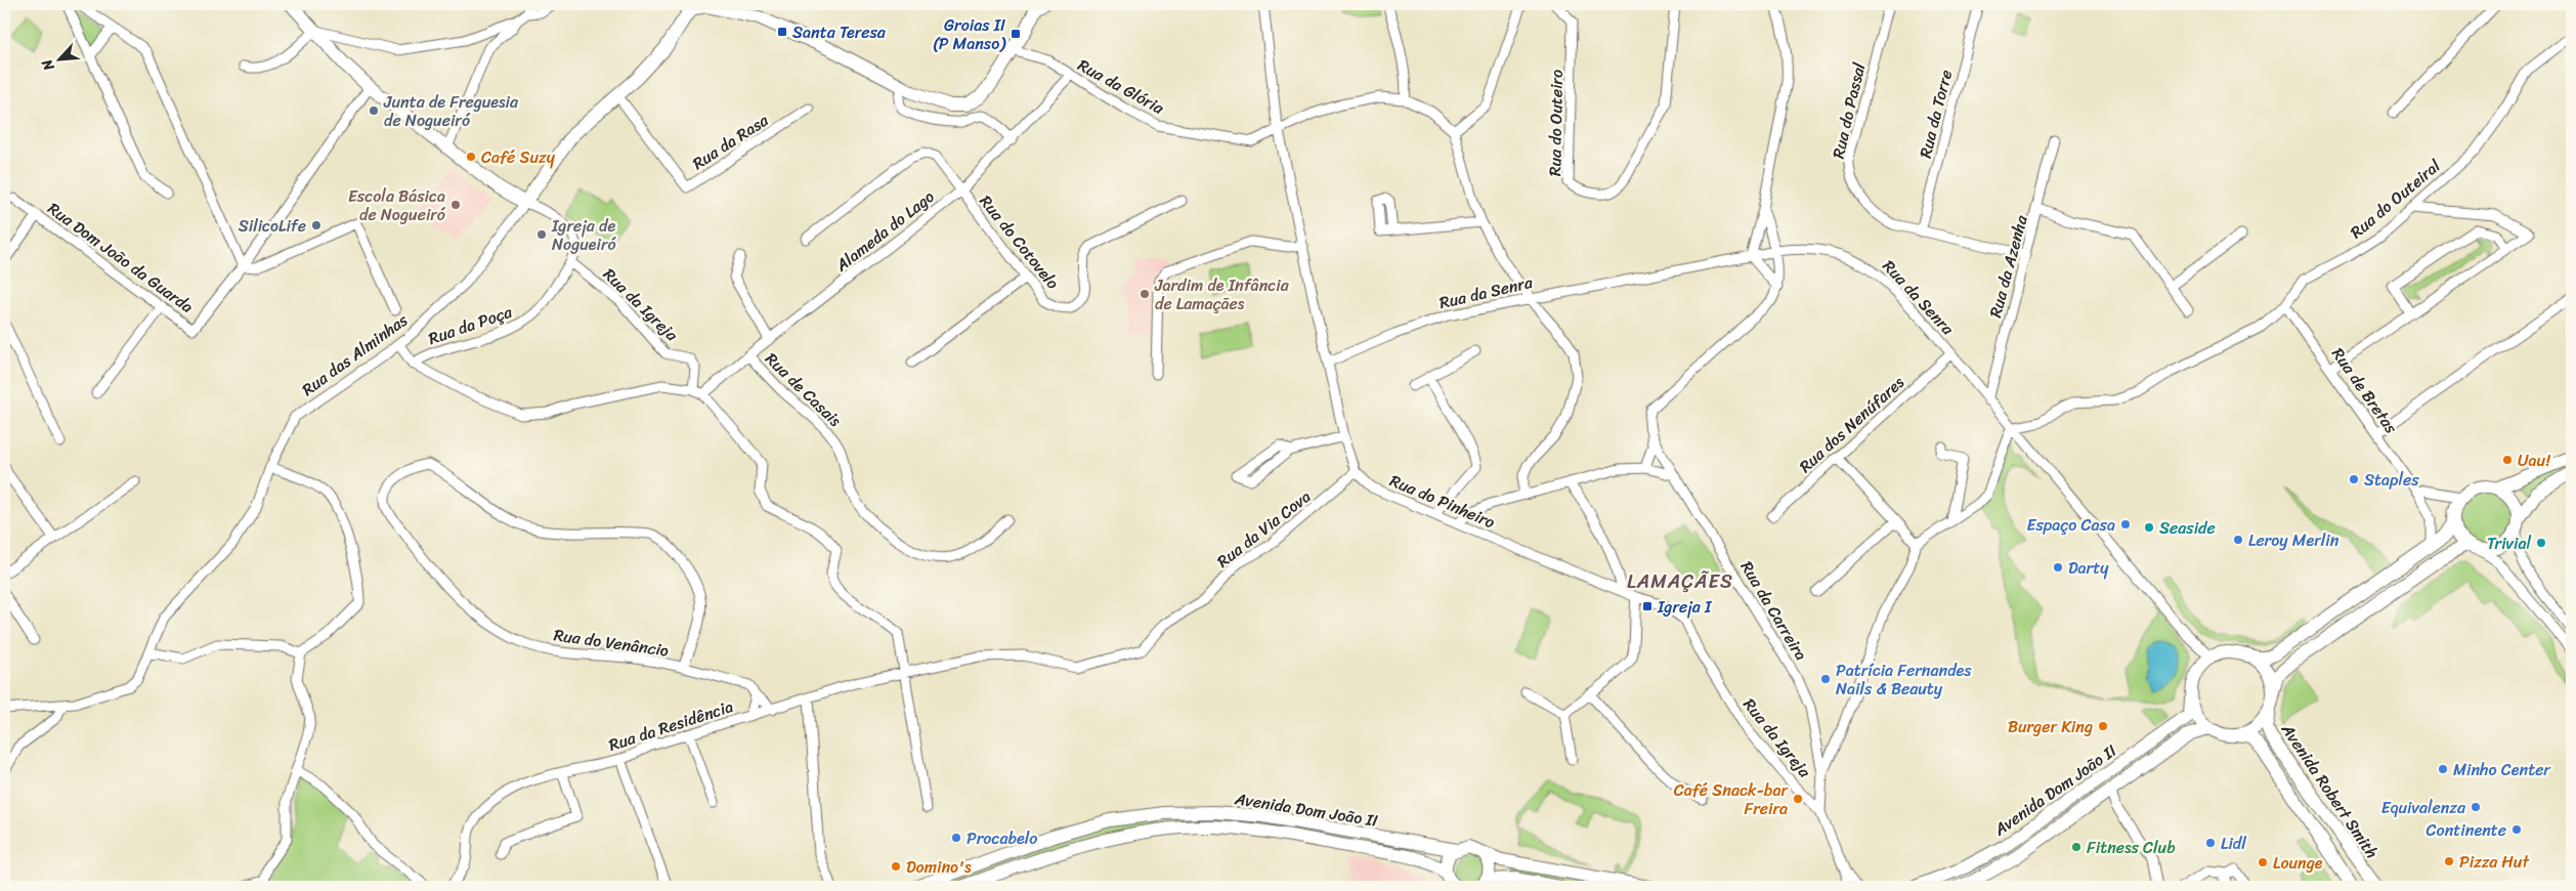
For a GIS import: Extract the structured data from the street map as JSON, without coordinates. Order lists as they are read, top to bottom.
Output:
{
  "streets": {
    "main road": ["Avenida Dom João II", "Avenida Robert Smith"],
    "street": [
      "Rua da Glória",
      "Rua do Passal",
      "Rua da Torre",
      "Rua do Outeiro",
      "Rua da Rasa",
      "Rua do Outeiral",
      "Alameda do Lago",
      "Rua do Cotovelo",
      "Rua Dom João da Guarda",
      "Rua da Azenha",
      "Rua da Senra",
      "Rua da Igreja",
      "Rua da Poça",
      "Rua das Alminhas",
      "Rua de Casais",
      "Rua de Bretas",
      "Rua dos Nenúfares",
      "Rua do Pinheiro",
      "Rua da Via Cova",
      "Rua da Carreira",
      "Rua do Venâncio",
      "Rua da Residência"
    ]
  },
  "crossings": [
    ["Rua da Glória", "Alameda do Lago"],
    ["Rua do Passal", "Rua da Torre"],
    ["Rua do Passal", "Rua da Azenha"],
    ["Rua do Outeiral", "Rua da Senra"],
    ["Rua do Outeiral", "Rua de Bretas"],
    ["Alameda do Lago", "Rua do Cotovelo"],
    ["Alameda do Lago", "Rua de Casais"],
    ["Rua da Azenha", "Rua da Senra"],
    ["Rua da Senra", "Rua dos Nenúfares"],
    ["Rua da Senra", "Avenida Dom João II"],
    ["Rua da Senra", "Avenida Robert Smith"],
    ["Rua da Igreja", "Rua da Poça"],
    ["Rua da Igreja", "Rua do Pinheiro"],
    ["Rua do Pinheiro", "Rua da Via Cova"],
    ["Rua da Via Cova", "Rua da Residência"],
    ["Rua do Venâncio", "Rua da Residência"],
    ["Avenida Dom João II", "Avenida Robert Smith"]
  ],
  "districts": ["LAMAÇÃES"],
  "places": {
    "transit": ["Santa Teresa", "Groias II (P Manso)", "Igreja I"],
    "other": [
      "Junta de Freguesia de Nogueiró",
      "Café Suzy",
      "Escola Básica de Nogueiró",
      "SilicoLife",
      "Igreja de Nogueiró",
      "Jardim de Infância de Lamaçães",
      "Uau!",
      "Staples",
      "Espaço Casa",
      "Seaside",
      "Leroy Merlin",
      "Trivial",
      "Darty",
      "Patrícia Fernandes Nails & Beauty",
      "Burger King",
      "Minho Center",
      "Café Snack-bar Freira",
      "Equivalenza",
      "Continente",
      "Procabelo",
      "Lidl",
      "Fitness Club",
      "Pizza Hut",
      "Lounge",
      "Domino's"
    ]
  },
  "north": "bottom left"
}
